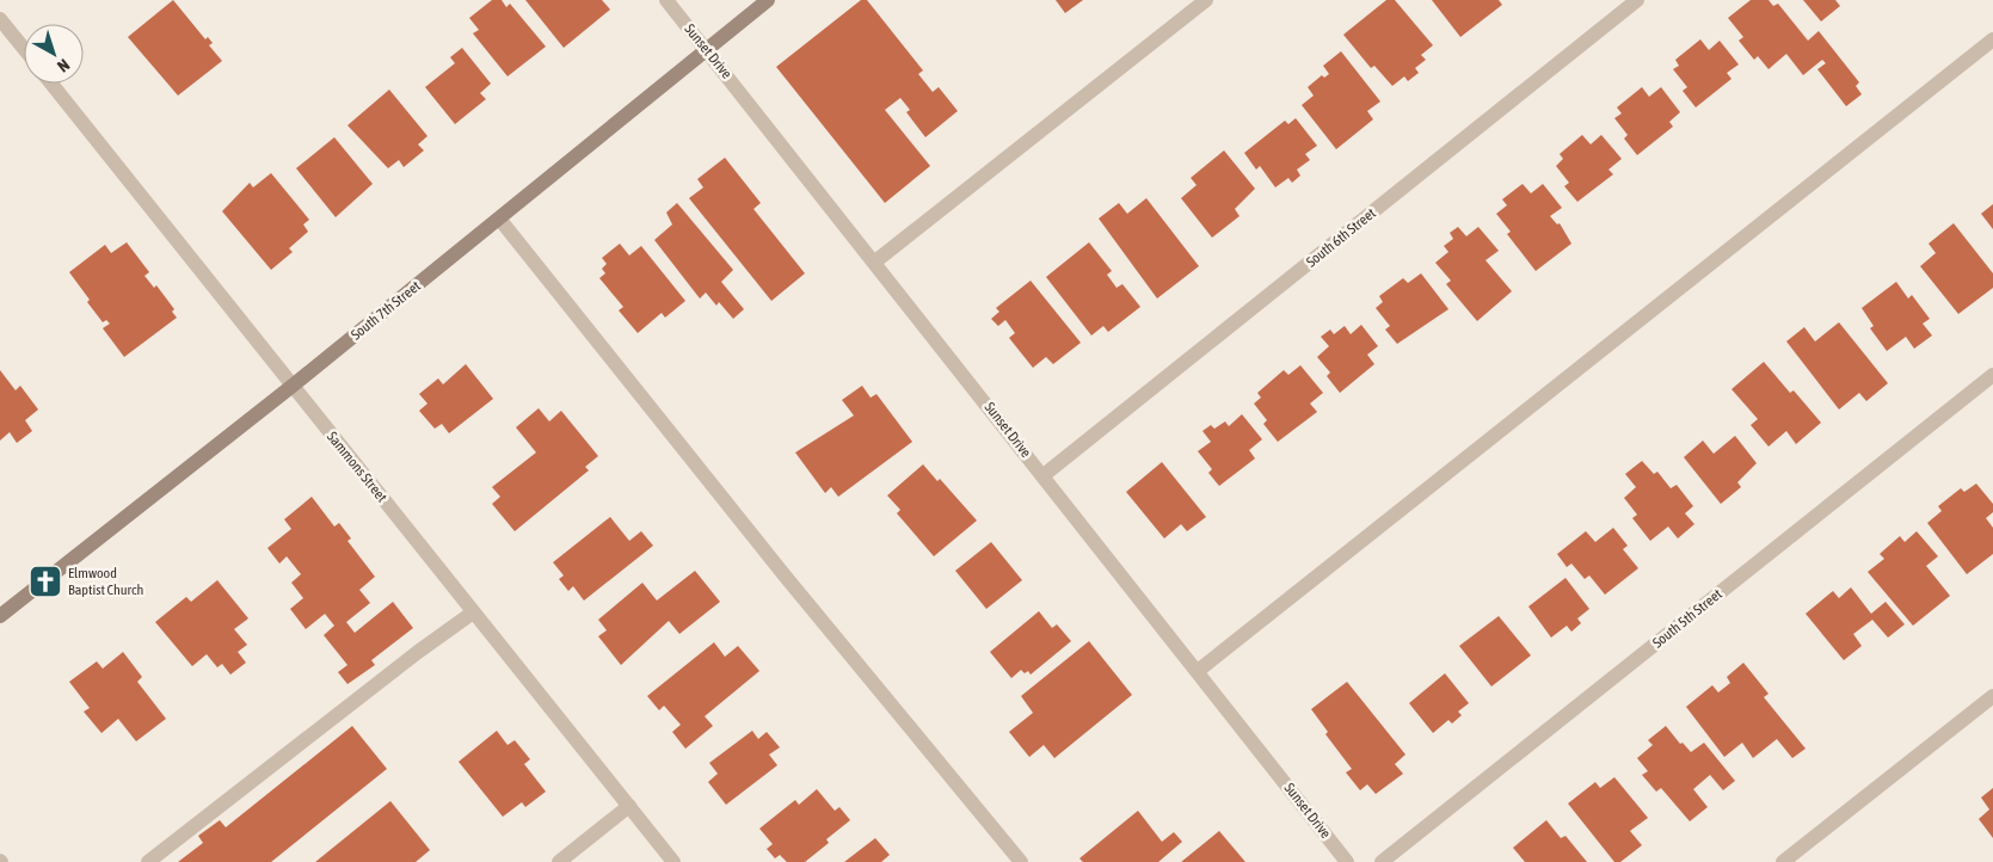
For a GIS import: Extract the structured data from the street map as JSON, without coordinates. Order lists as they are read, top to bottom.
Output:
{
  "streets": {
    "main road": ["South 7th Street"],
    "street": [
      "Sunset Drive",
      "South 6th Street",
      "Sammons Street",
      "South 5th Street"
    ]
  },
  "crossings": [
    ["Sunset Drive", "South 6th Street"],
    ["Sunset Drive", "South 7th Street"],
    ["South 7th Street", "Sammons Street"]
  ],
  "places": {
    "church": ["Elmwood Baptist Church"]
  },
  "north": "bottom right"
}
